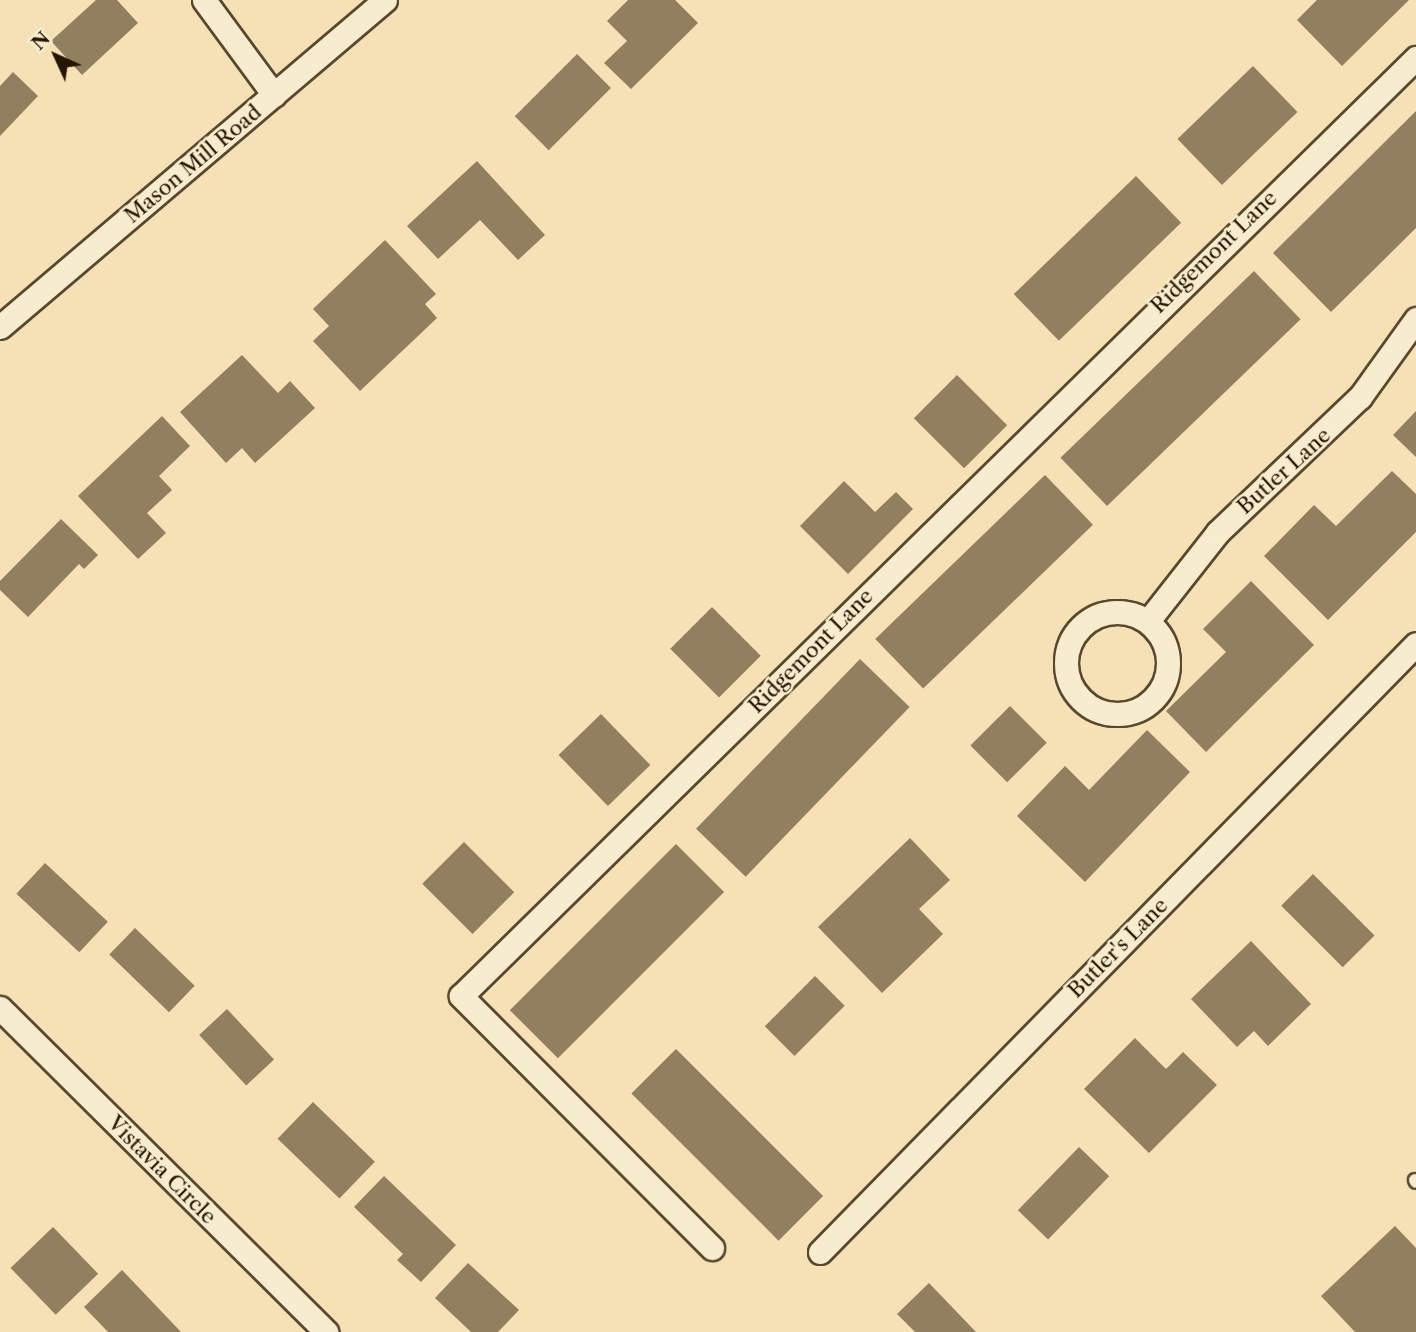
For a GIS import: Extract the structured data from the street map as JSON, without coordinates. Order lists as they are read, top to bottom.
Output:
{
  "streets": {
    "street": [
      "Mason Mill Road",
      "Ridgemont Lane",
      "Butler Lane",
      "Butler's Lane",
      "Vistavia Circle"
    ]
  },
  "north": "top left"
}
